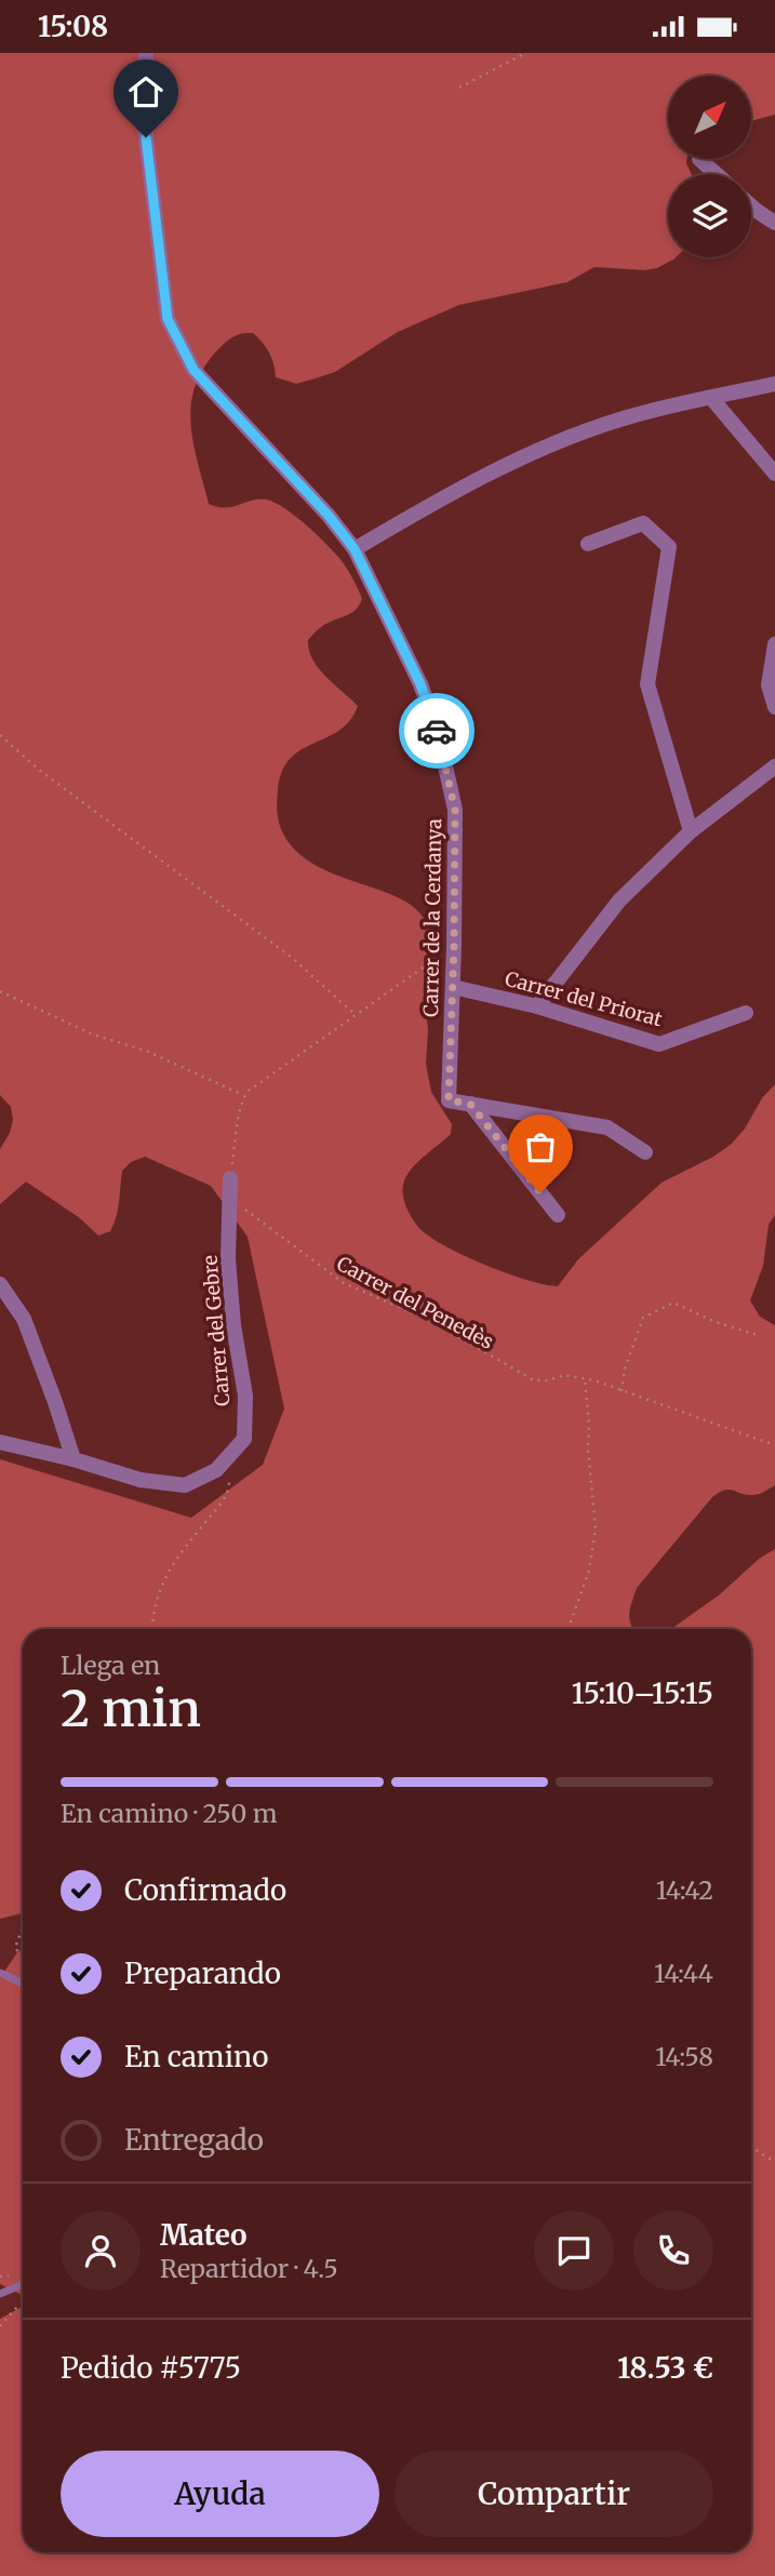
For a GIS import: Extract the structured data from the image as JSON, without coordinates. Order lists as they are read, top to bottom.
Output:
{
  "streets": {
    "street": ["Carrer de la Cerdanya", "Carrer del Priorat", "Carrer del Gebre"],
    "path": ["Carrer del Penedès"]
  },
  "crossings": [
    ["Carrer de la Cerdanya", "Carrer del Priorat"],
    ["Carrer del Penedès", "Carrer del Gebre"]
  ],
  "north": "top right",
  "page": {
    "status": "15:08",
    "heading": ["2 min", "Llega en", "15:10–15:15"],
    "panel": [
      "Mateo",
      "Repartidor · 4.5",
      "Pedido #5775",
      "18.53 €"
    ],
    "bar": "En camino · 250 m",
    "list": [
      ["Confirmado", "14:42"],
      ["Preparando", "14:44"],
      ["En camino", "14:58"],
      "Entregado"
    ],
    "buttons": ["Ayuda", "Compartir"]
  }
}
